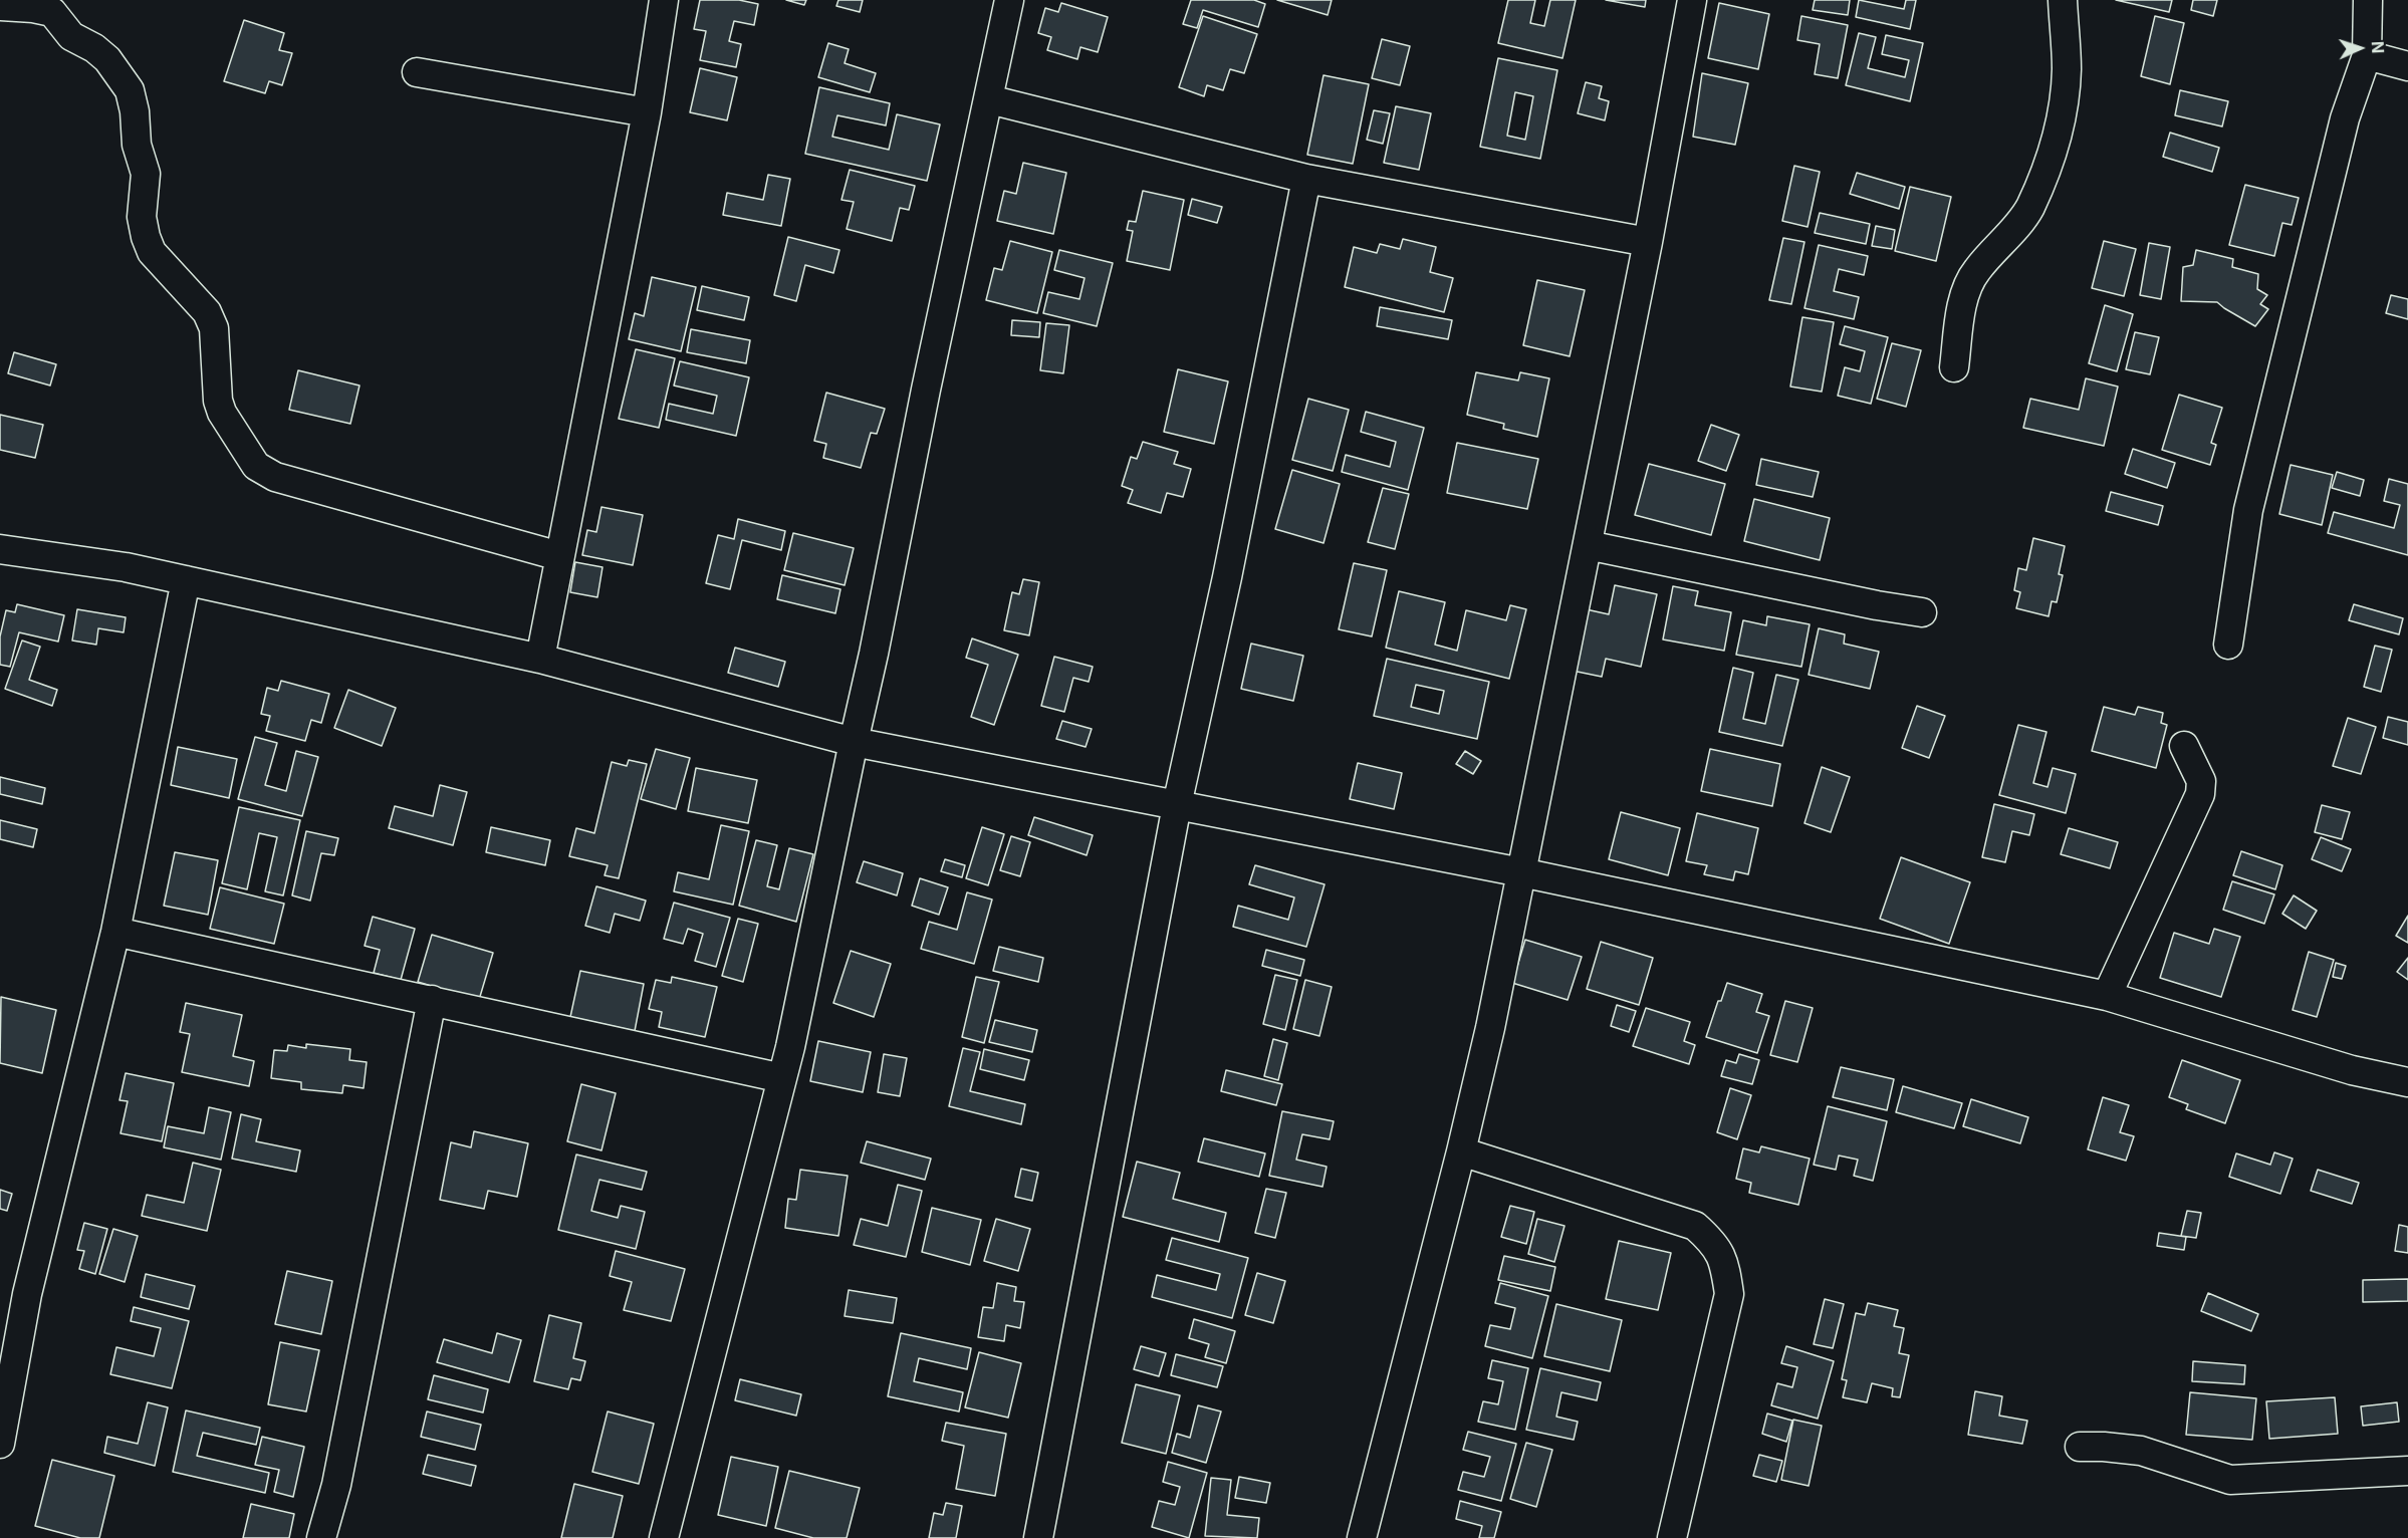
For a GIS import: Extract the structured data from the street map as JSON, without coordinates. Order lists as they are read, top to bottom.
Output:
{
  "north": "right"
}
